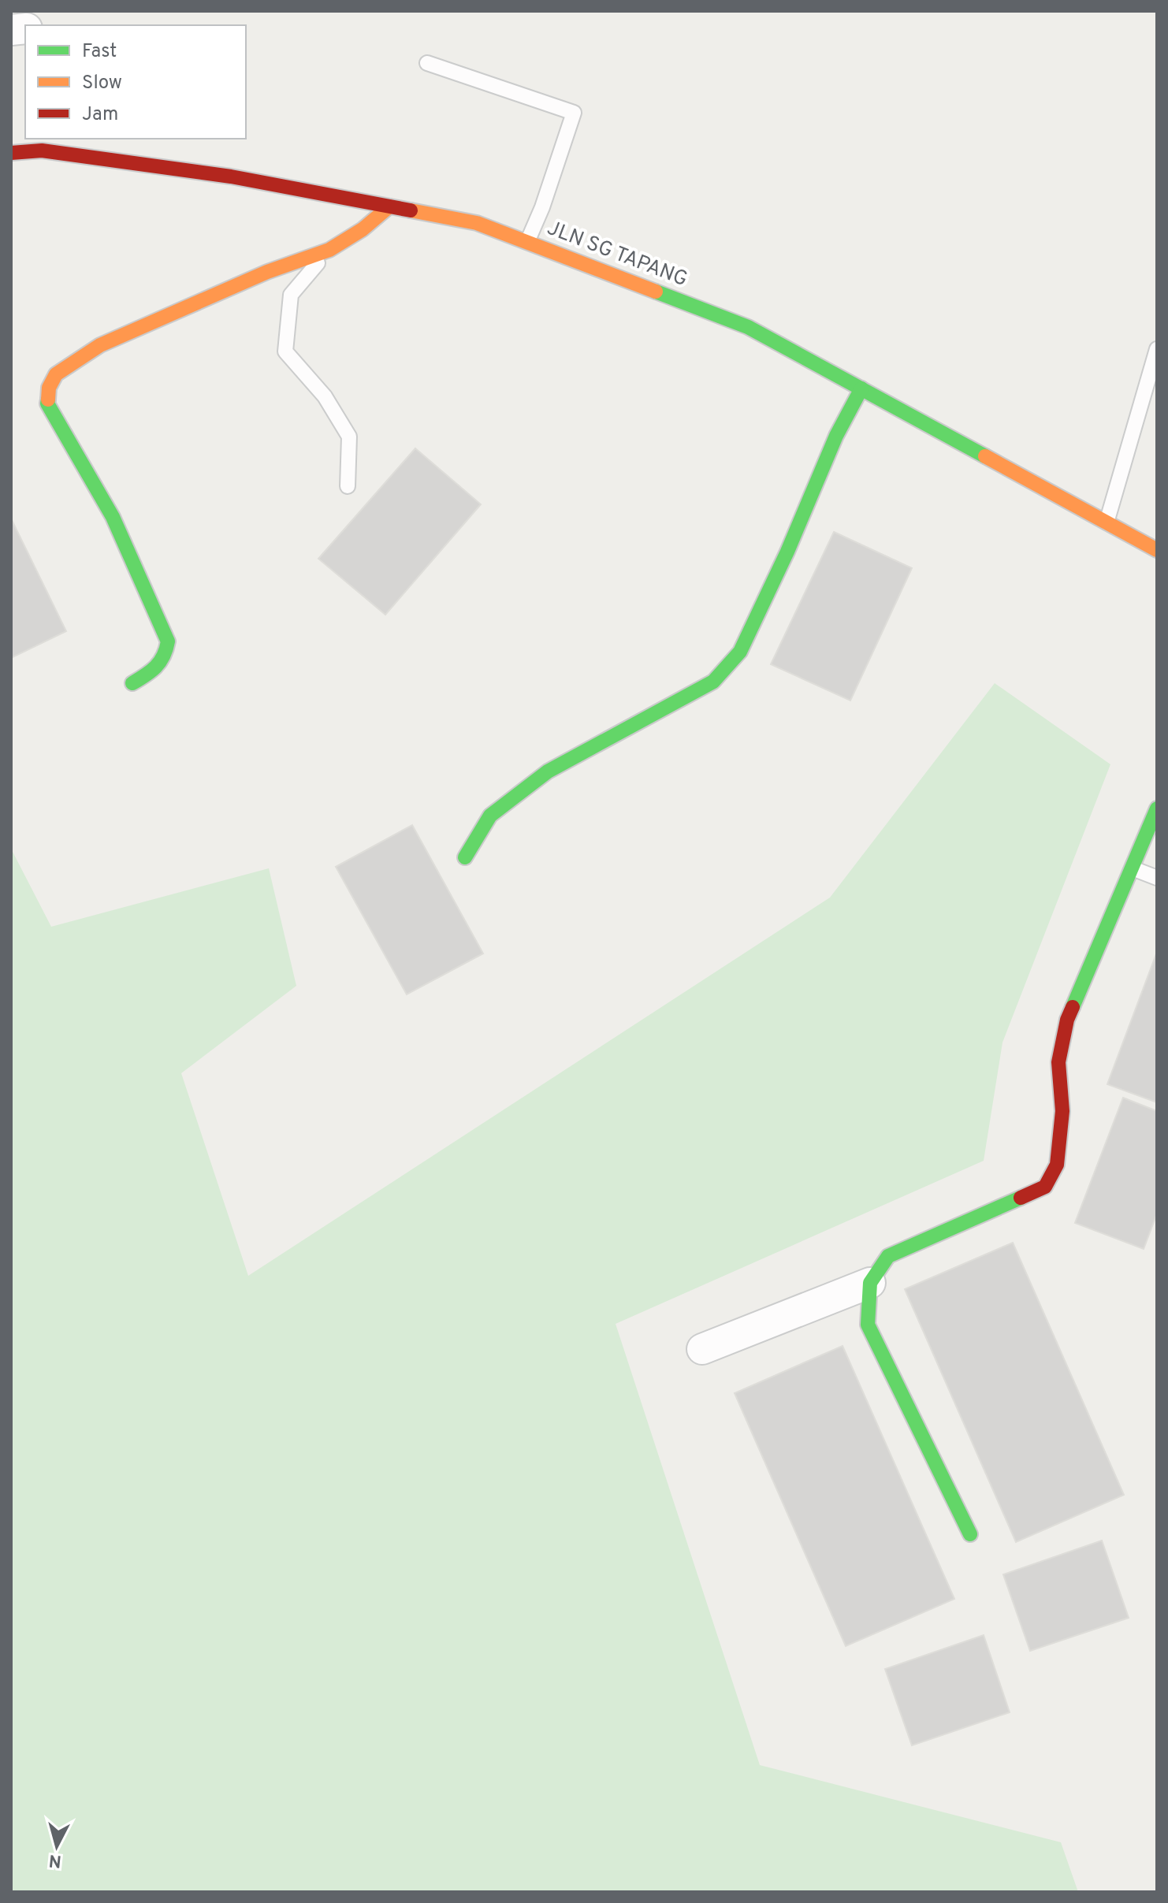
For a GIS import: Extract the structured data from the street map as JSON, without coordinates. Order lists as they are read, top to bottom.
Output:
{
  "streets": {
    "street": ["JLN SG TAPANG"]
  },
  "legend": ["Fast", "Slow", "Jam"],
  "north": "bottom"
}
